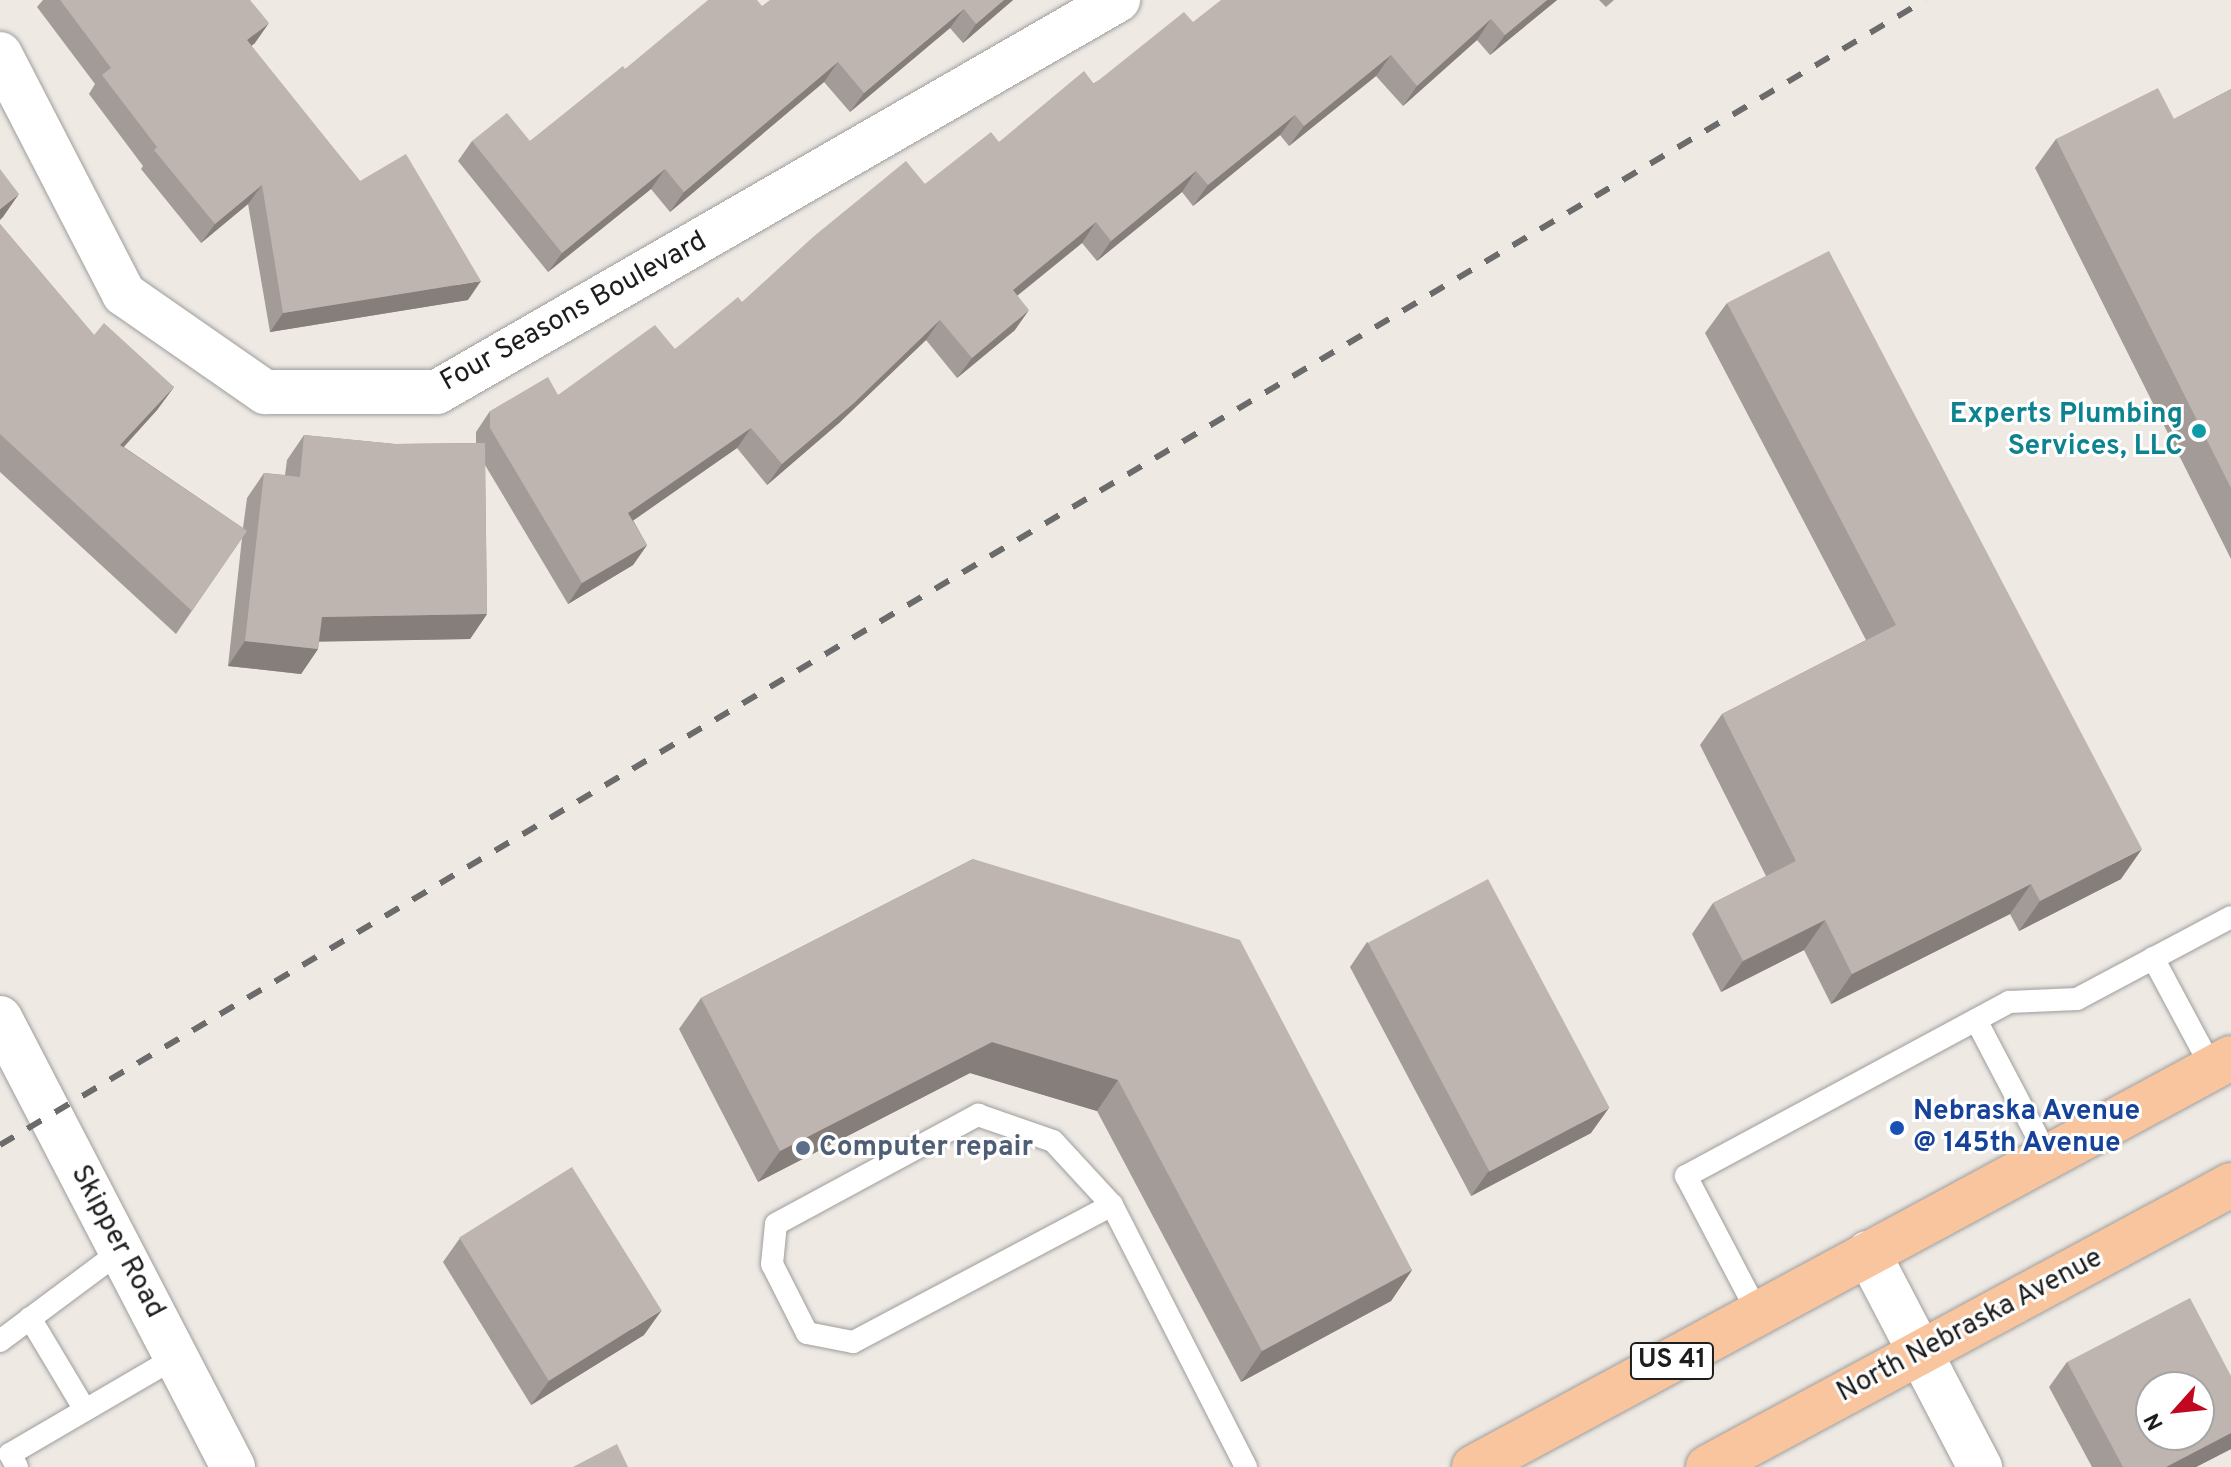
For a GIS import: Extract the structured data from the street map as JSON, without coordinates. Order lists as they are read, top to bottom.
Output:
{
  "streets": {
    "main road": ["North Nebraska Avenue", "US 41"],
    "street": ["Four Seasons Boulevard", "Skipper Road"]
  },
  "places": ["Experts Plumbing Services, LLC", "Nebraska Avenue @ 145th Avenue", "Computer repair"],
  "north": "bottom left"
}
